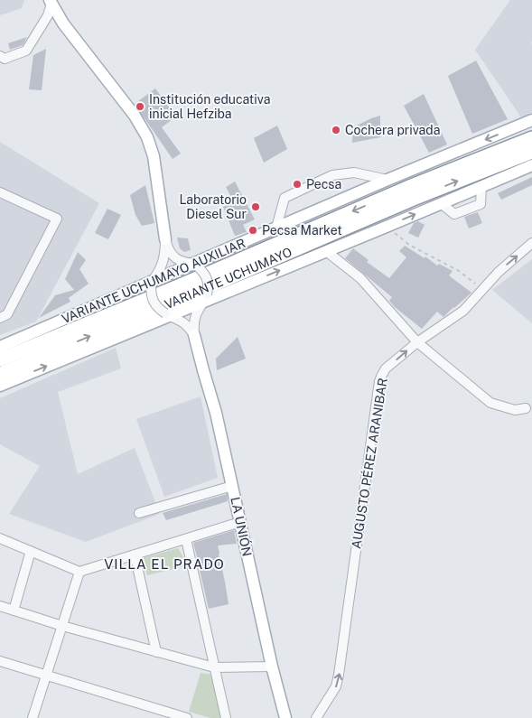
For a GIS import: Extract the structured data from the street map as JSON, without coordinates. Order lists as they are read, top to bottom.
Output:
{
  "streets": {
    "highway": ["VARIANTE UCHUMAYO"],
    "main road": ["VARIANTE UCHUMAYO AUXILIAR", "LA UNIÓN"],
    "street": ["AUGUSTO PÉREZ ARANIBAR"]
  },
  "one_way": ["AUGUSTO PÉREZ ARANIBAR"],
  "districts": ["VILLA EL PRADO"],
  "places": [
    "Institución educativa inicial Hefziba",
    "Cochera privada",
    "Pecsa",
    "Laboratorio Diesel Sur",
    "Pecsa Market"
  ]
}
